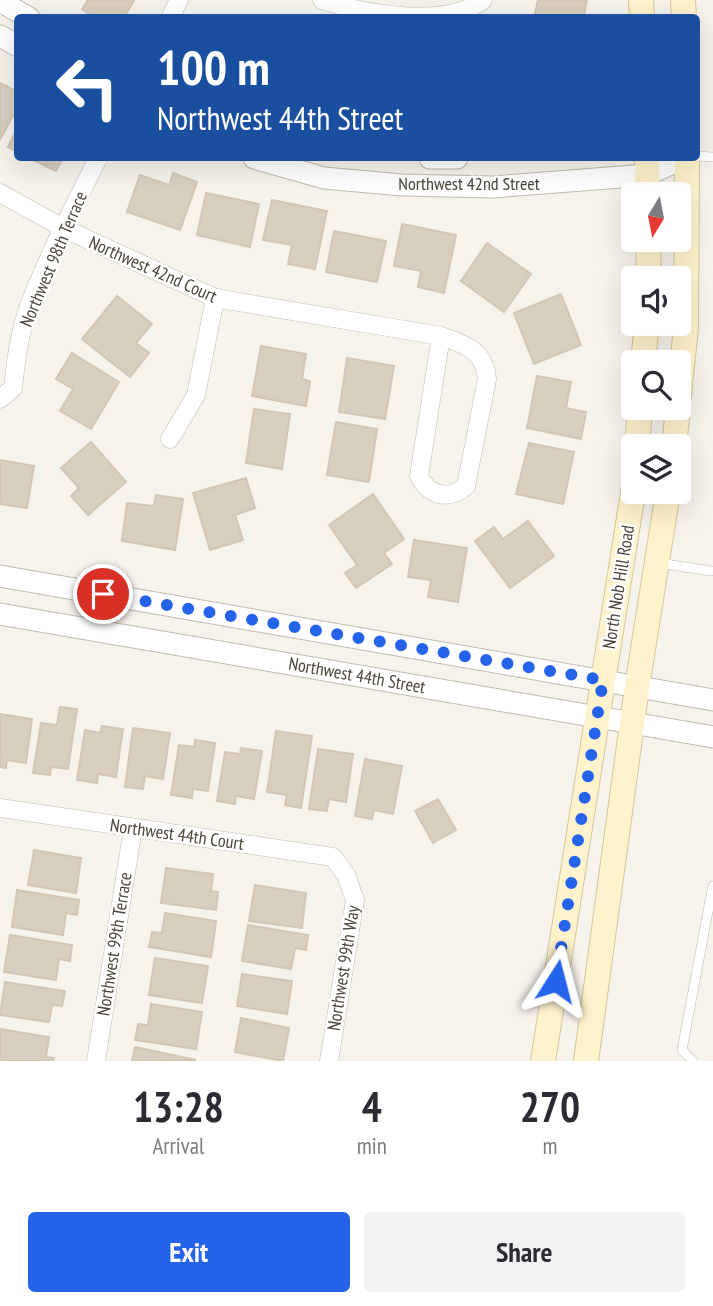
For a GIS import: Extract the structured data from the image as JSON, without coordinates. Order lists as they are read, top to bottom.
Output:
{
  "streets": {
    "main road": ["North Nob Hill Road"],
    "street": [
      "Northwest 42nd Street",
      "Northwest 98th Terrace",
      "Northwest 42nd Court",
      "Northwest 44th Street",
      "Northwest 44th Court",
      "Northwest 99th Terrace",
      "Northwest 99th Way"
    ]
  },
  "crossings": [
    ["Northwest 98th Terrace", "Northwest 42nd Court"],
    ["North Nob Hill Road", "Northwest 44th Street"],
    ["Northwest 44th Court", "Northwest 99th Terrace"],
    ["Northwest 44th Court", "Northwest 99th Way"]
  ],
  "north": "bottom",
  "page": {
    "turn": ["100 m", "Northwest 44th Street"],
    "eta": [
      "13:28",
      "Arrival",
      "4",
      "min",
      "270",
      "m"
    ],
    "buttons": ["Exit", "Share"]
  }
}
